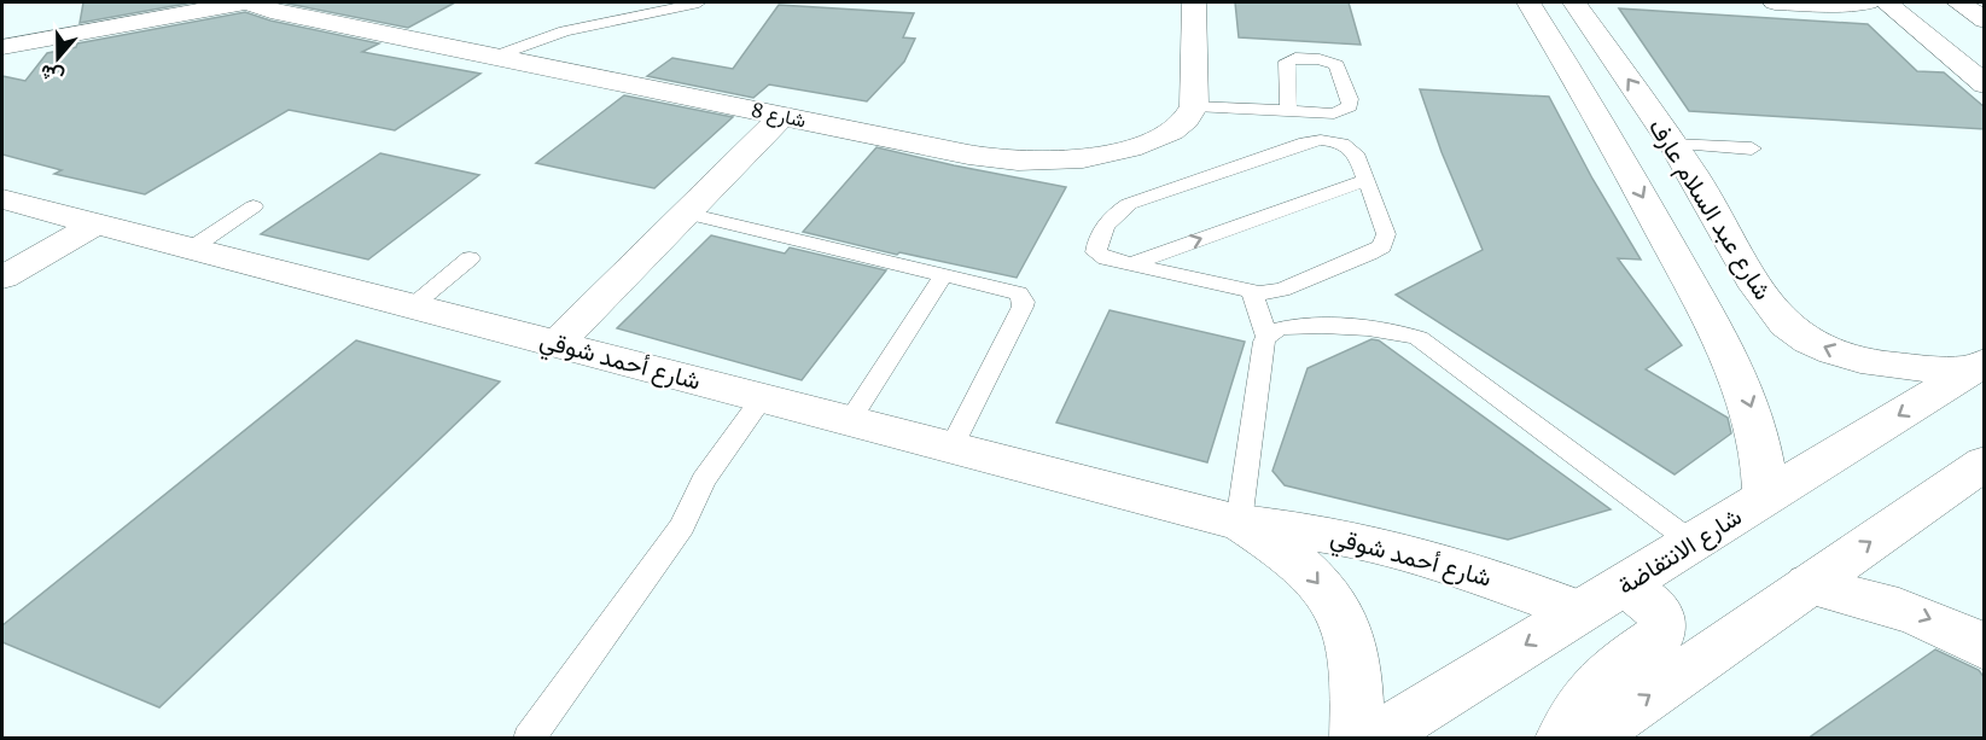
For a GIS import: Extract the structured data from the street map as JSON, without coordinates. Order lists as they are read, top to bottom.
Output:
{
  "streets": {
    "street": [
      "شارع 8",
      "شارع عبد السلام عارف",
      "شارع أحمد شوقي",
      "شارع الانتفاضة"
    ]
  },
  "crossings": [
    ["شارع عبد السلام عارف", "شارع الانتفاضة"],
    ["شارع أحمد شوقي", "شارع الانتفاضة"]
  ],
  "north": "bottom"
}
